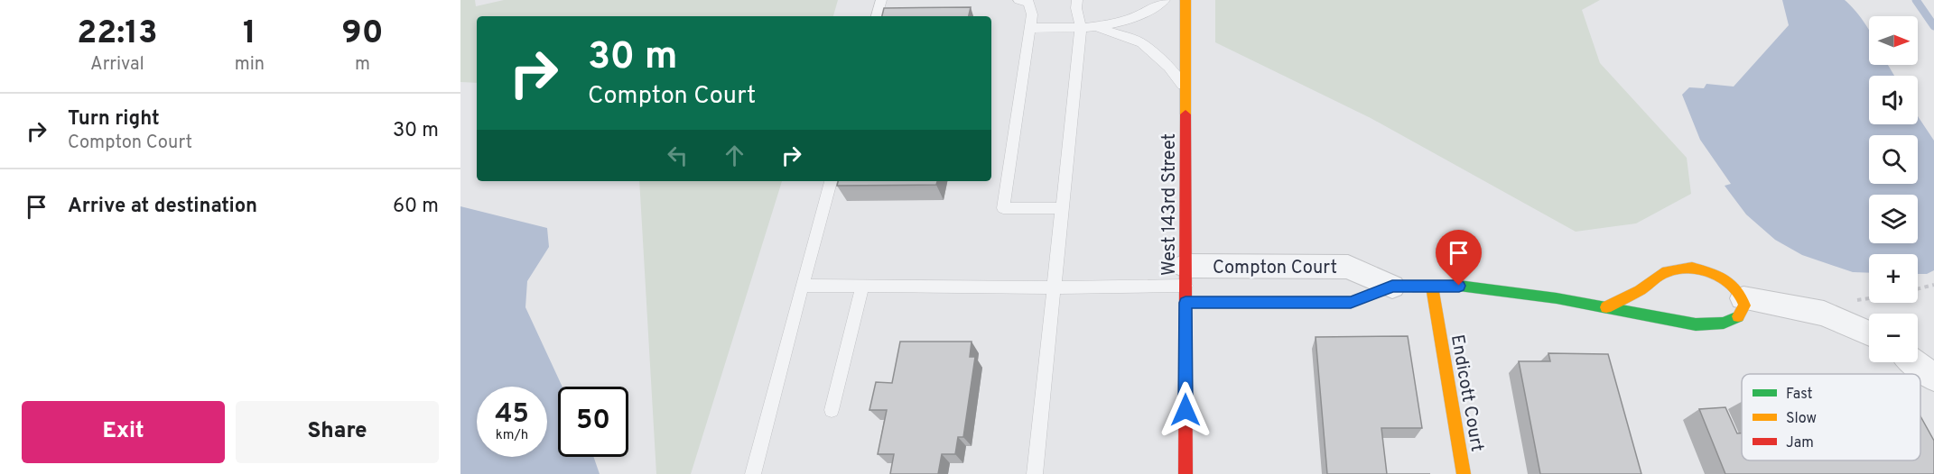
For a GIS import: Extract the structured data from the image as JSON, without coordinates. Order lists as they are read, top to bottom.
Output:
{
  "streets": {
    "street": ["West 143rd Street", "Compton Court", "Endicott Court"]
  },
  "crossings": [
    ["West 143rd Street", "Compton Court"],
    ["Compton Court", "Endicott Court"]
  ],
  "legend": ["Fast", "Slow", "Jam"],
  "north": "right",
  "page": {
    "eta": [
      "22:13",
      "Arrival",
      "1",
      "min",
      "90",
      "m"
    ],
    "map_buttons": ["+", "−"],
    "turn": ["30 m", "Compton Court"],
    "list": [
      {
        "name": "Turn right",
        "note": "Compton Court",
        "value": "30 m"
      },
      {
        "name": "Arrive at destination",
        "value": "60 m"
      }
    ],
    "speed": "45 km/h",
    "limit": "50",
    "buttons": ["Exit", "Share"]
  }
}
